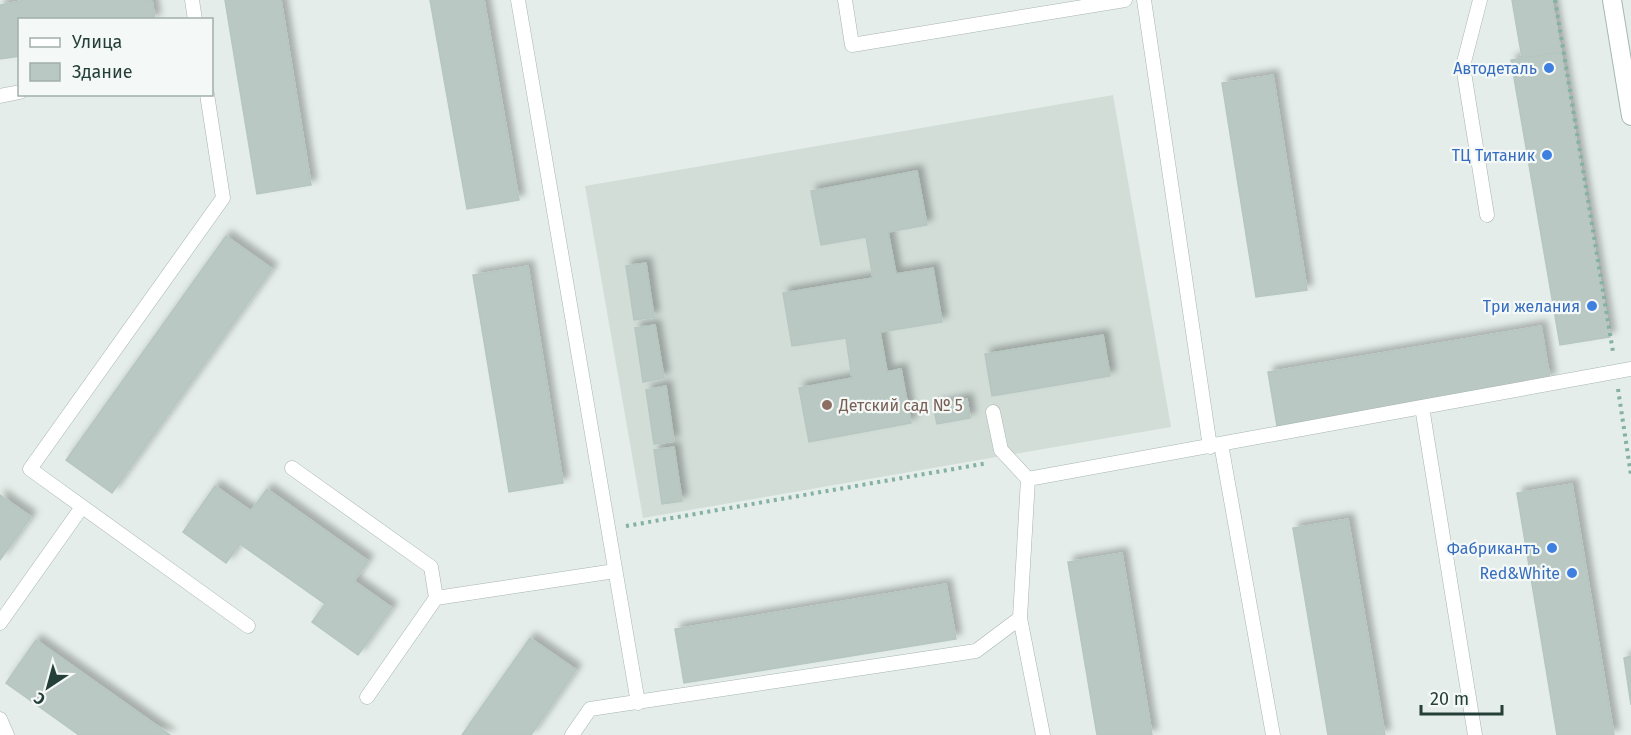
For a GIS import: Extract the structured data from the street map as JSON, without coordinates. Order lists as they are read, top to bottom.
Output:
{
  "places": [
    "Автодеталь",
    "ТЦ Титаник",
    "Три желания",
    "Детский сад № 5",
    "Фабрикантъ",
    "Red&White"
  ],
  "legend": ["Улица", "Здание"],
  "scale_bar": "20 m",
  "north": "bottom left"
}
